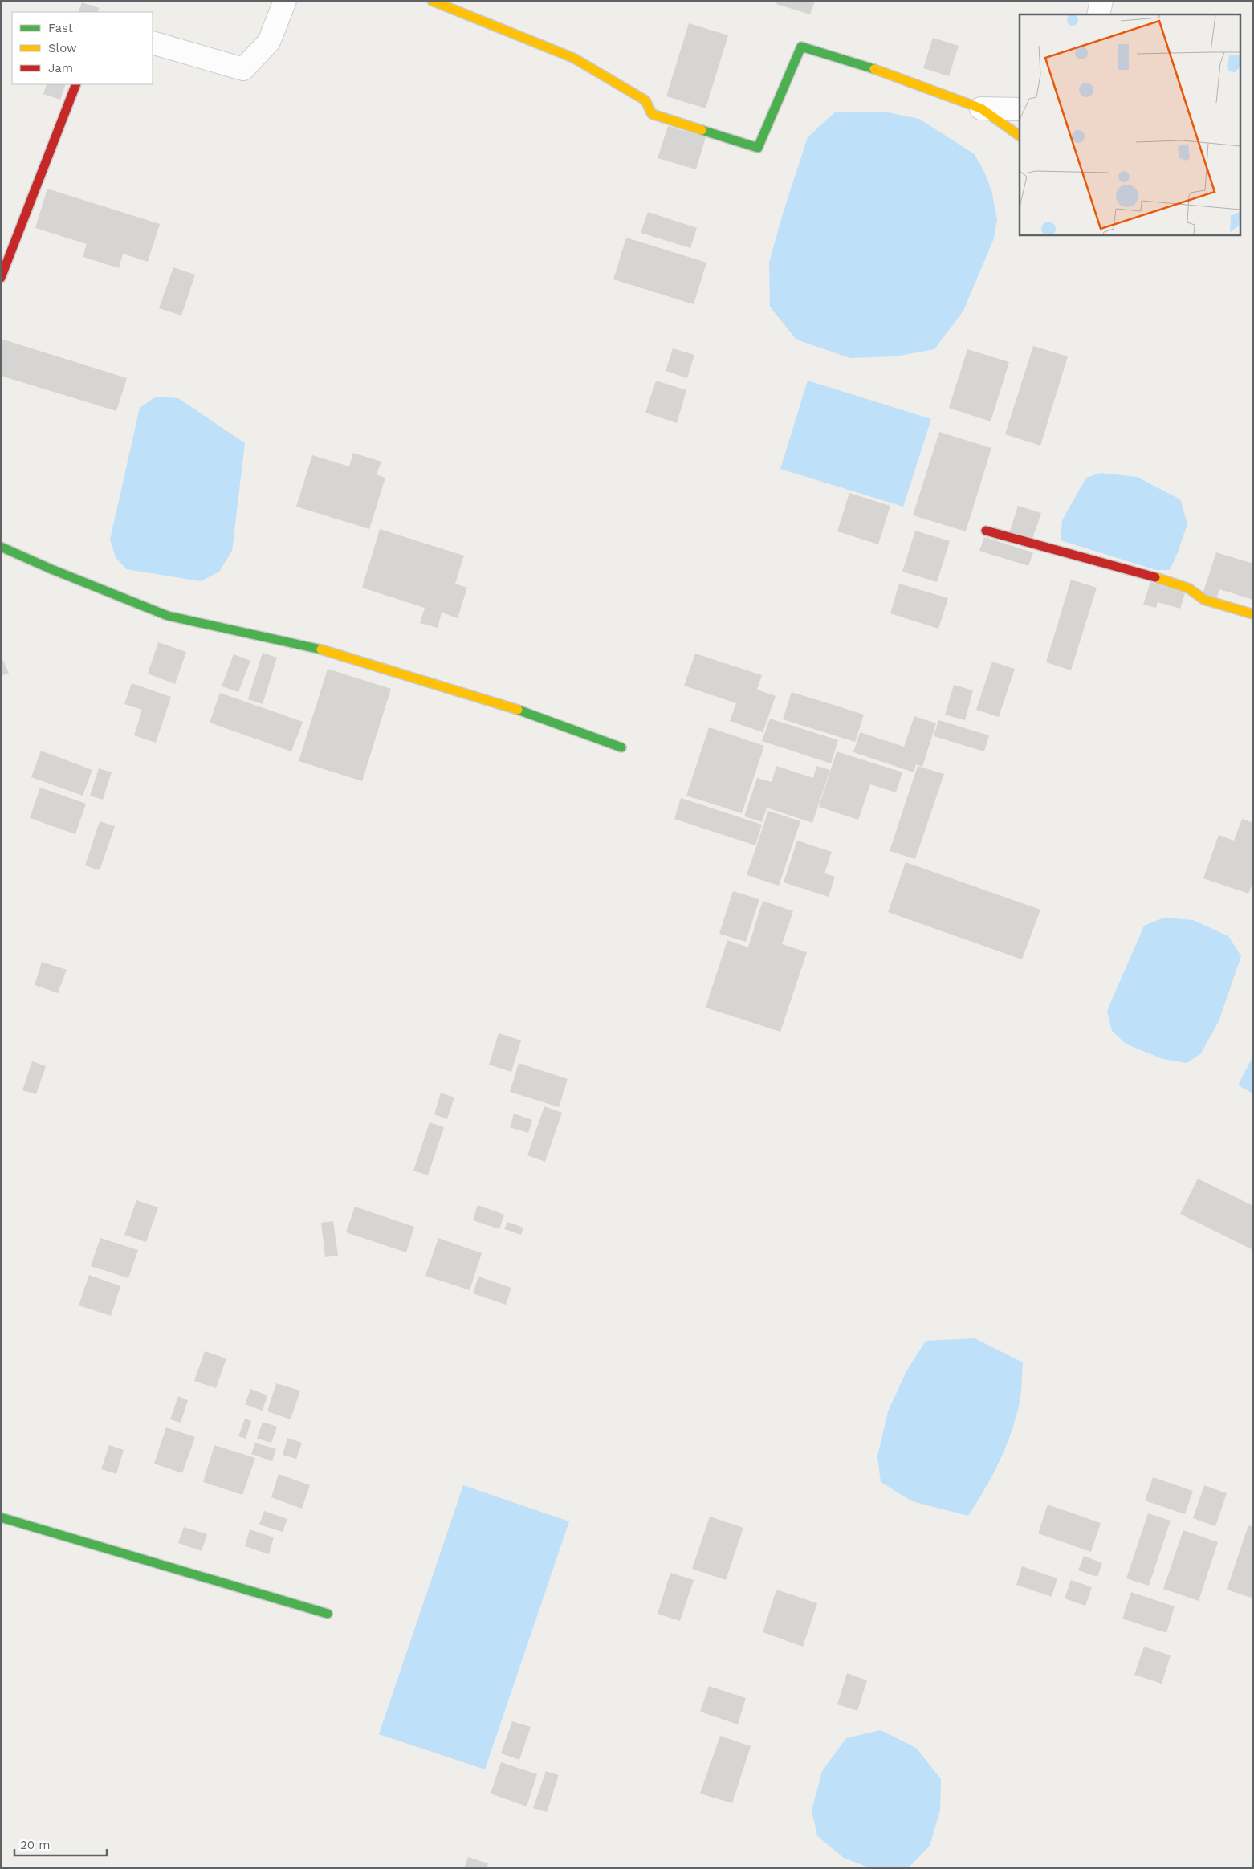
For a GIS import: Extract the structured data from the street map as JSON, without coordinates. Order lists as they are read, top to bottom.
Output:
{
  "legend": ["Fast", "Slow", "Jam"],
  "scale_bar": "20 m"
}
